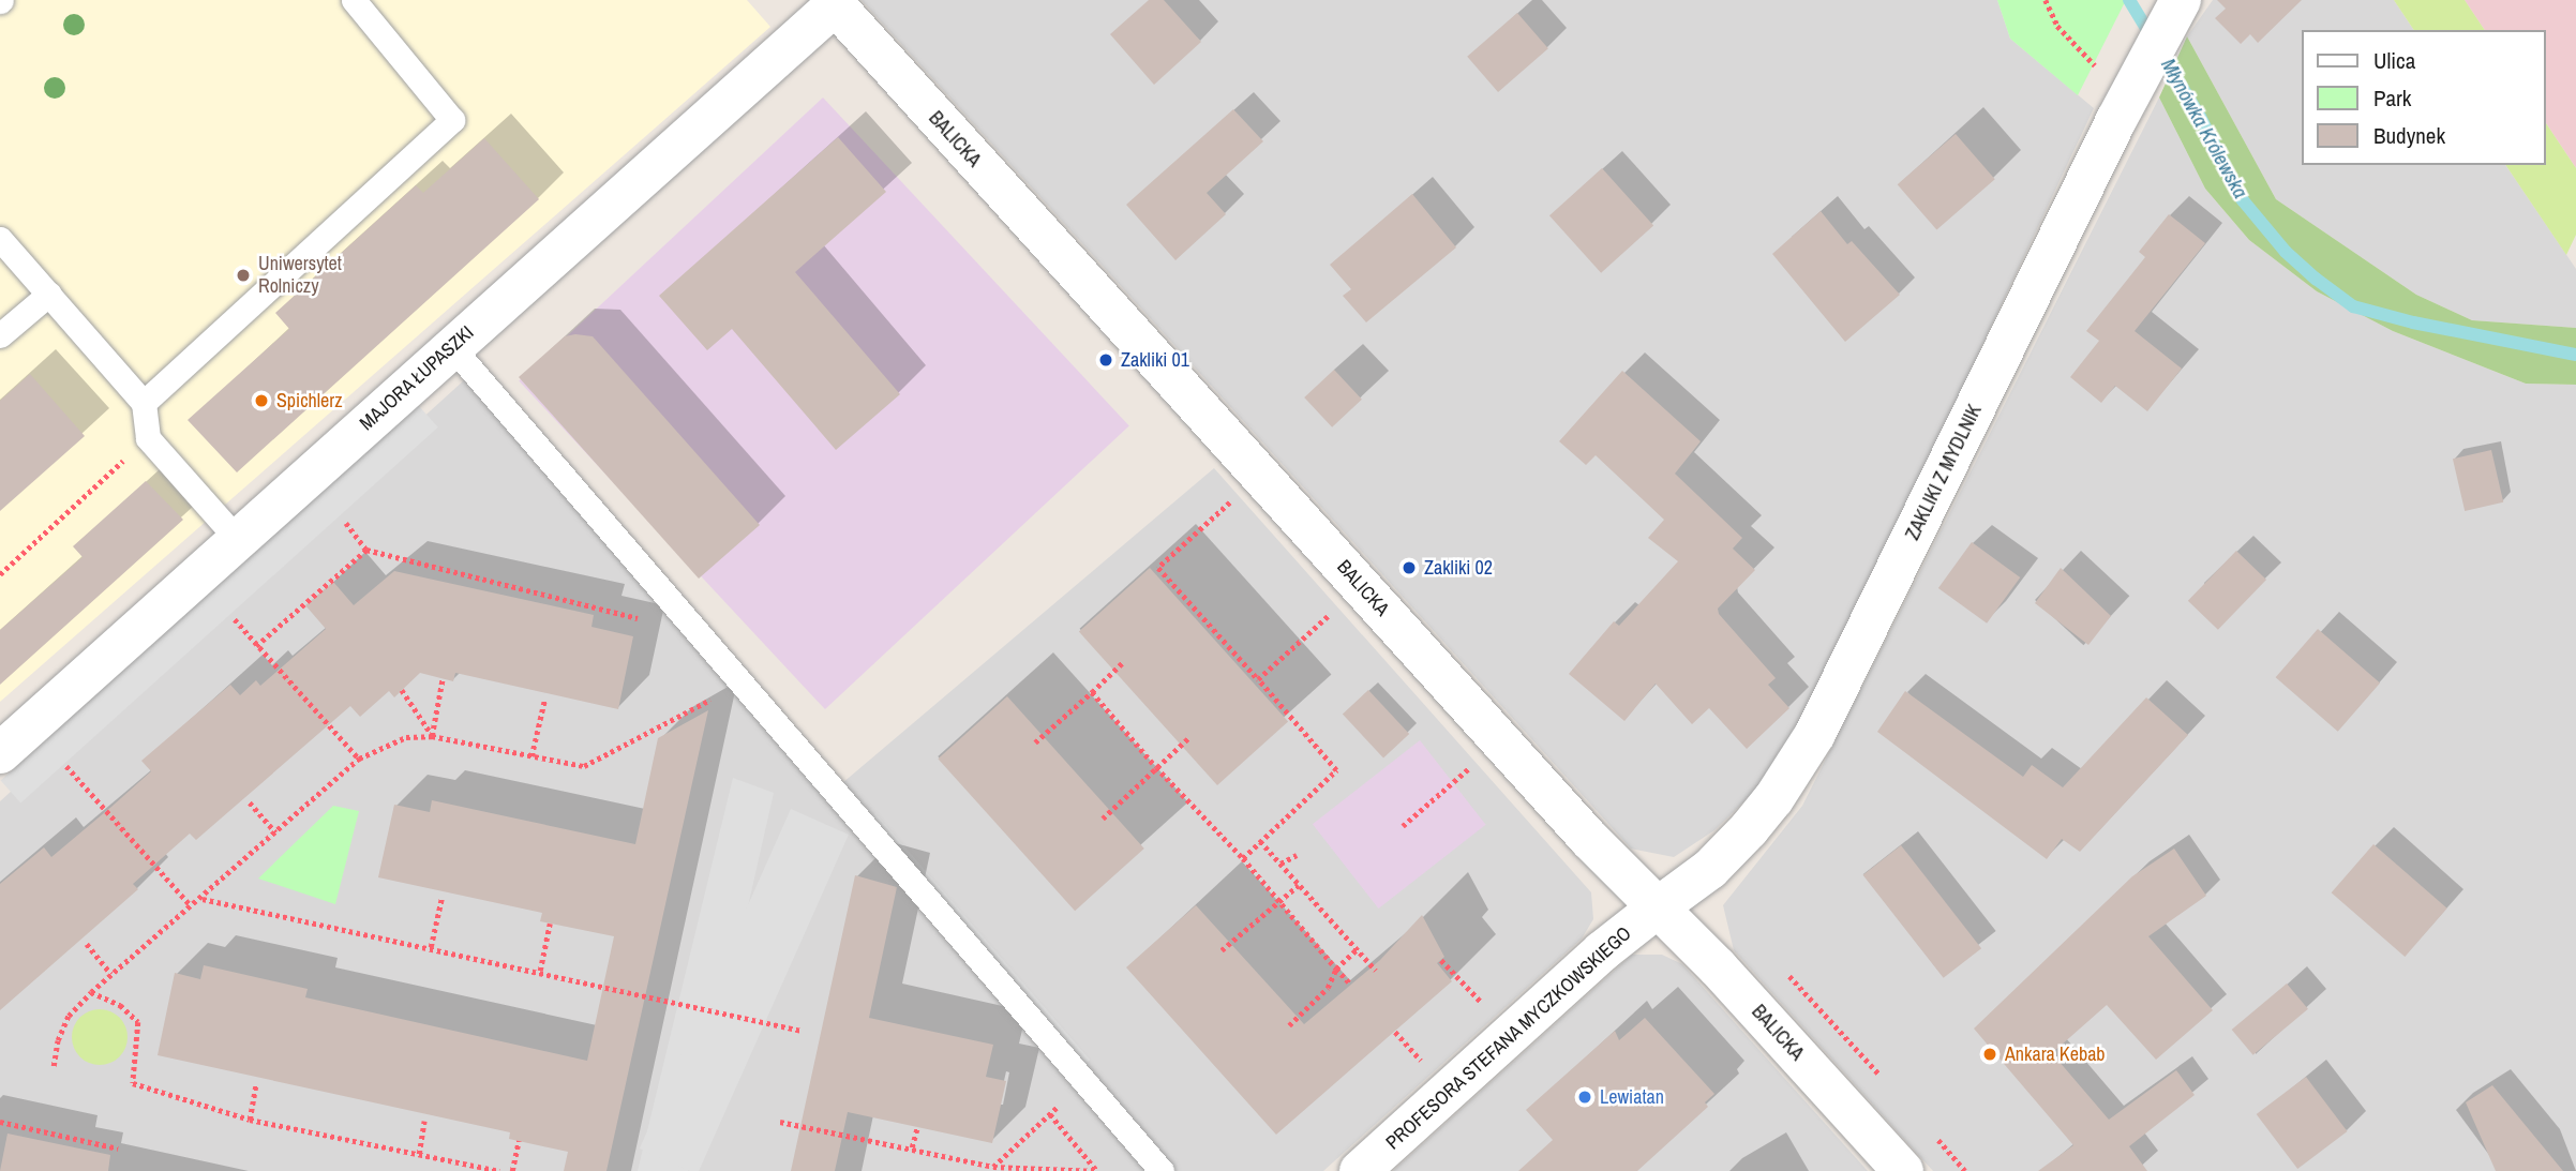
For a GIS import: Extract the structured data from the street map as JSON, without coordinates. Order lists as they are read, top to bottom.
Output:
{
  "streets": {
    "street": [
      "BALICKA",
      "MAJORA ŁUPASZKI",
      "ZAKLIKI Z MYDLNIK",
      "PROFESORA STEFANA MYCZKOWSKIEGO"
    ]
  },
  "crossings": [
    ["BALICKA", "MAJORA ŁUPASZKI"],
    ["BALICKA", "ZAKLIKI Z MYDLNIK"],
    ["BALICKA", "PROFESORA STEFANA MYCZKOWSKIEGO"],
    ["ZAKLIKI Z MYDLNIK", "PROFESORA STEFANA MYCZKOWSKIEGO"]
  ],
  "water": ["Młynówka Królewska"],
  "places": [
    "Uniwersytet Rolniczy",
    "Zakliki 01",
    "Spichlerz",
    "Zakliki 02",
    "Ankara Kebab",
    "Lewiatan"
  ],
  "legend": ["Ulica", "Park", "Budynek"]
}
